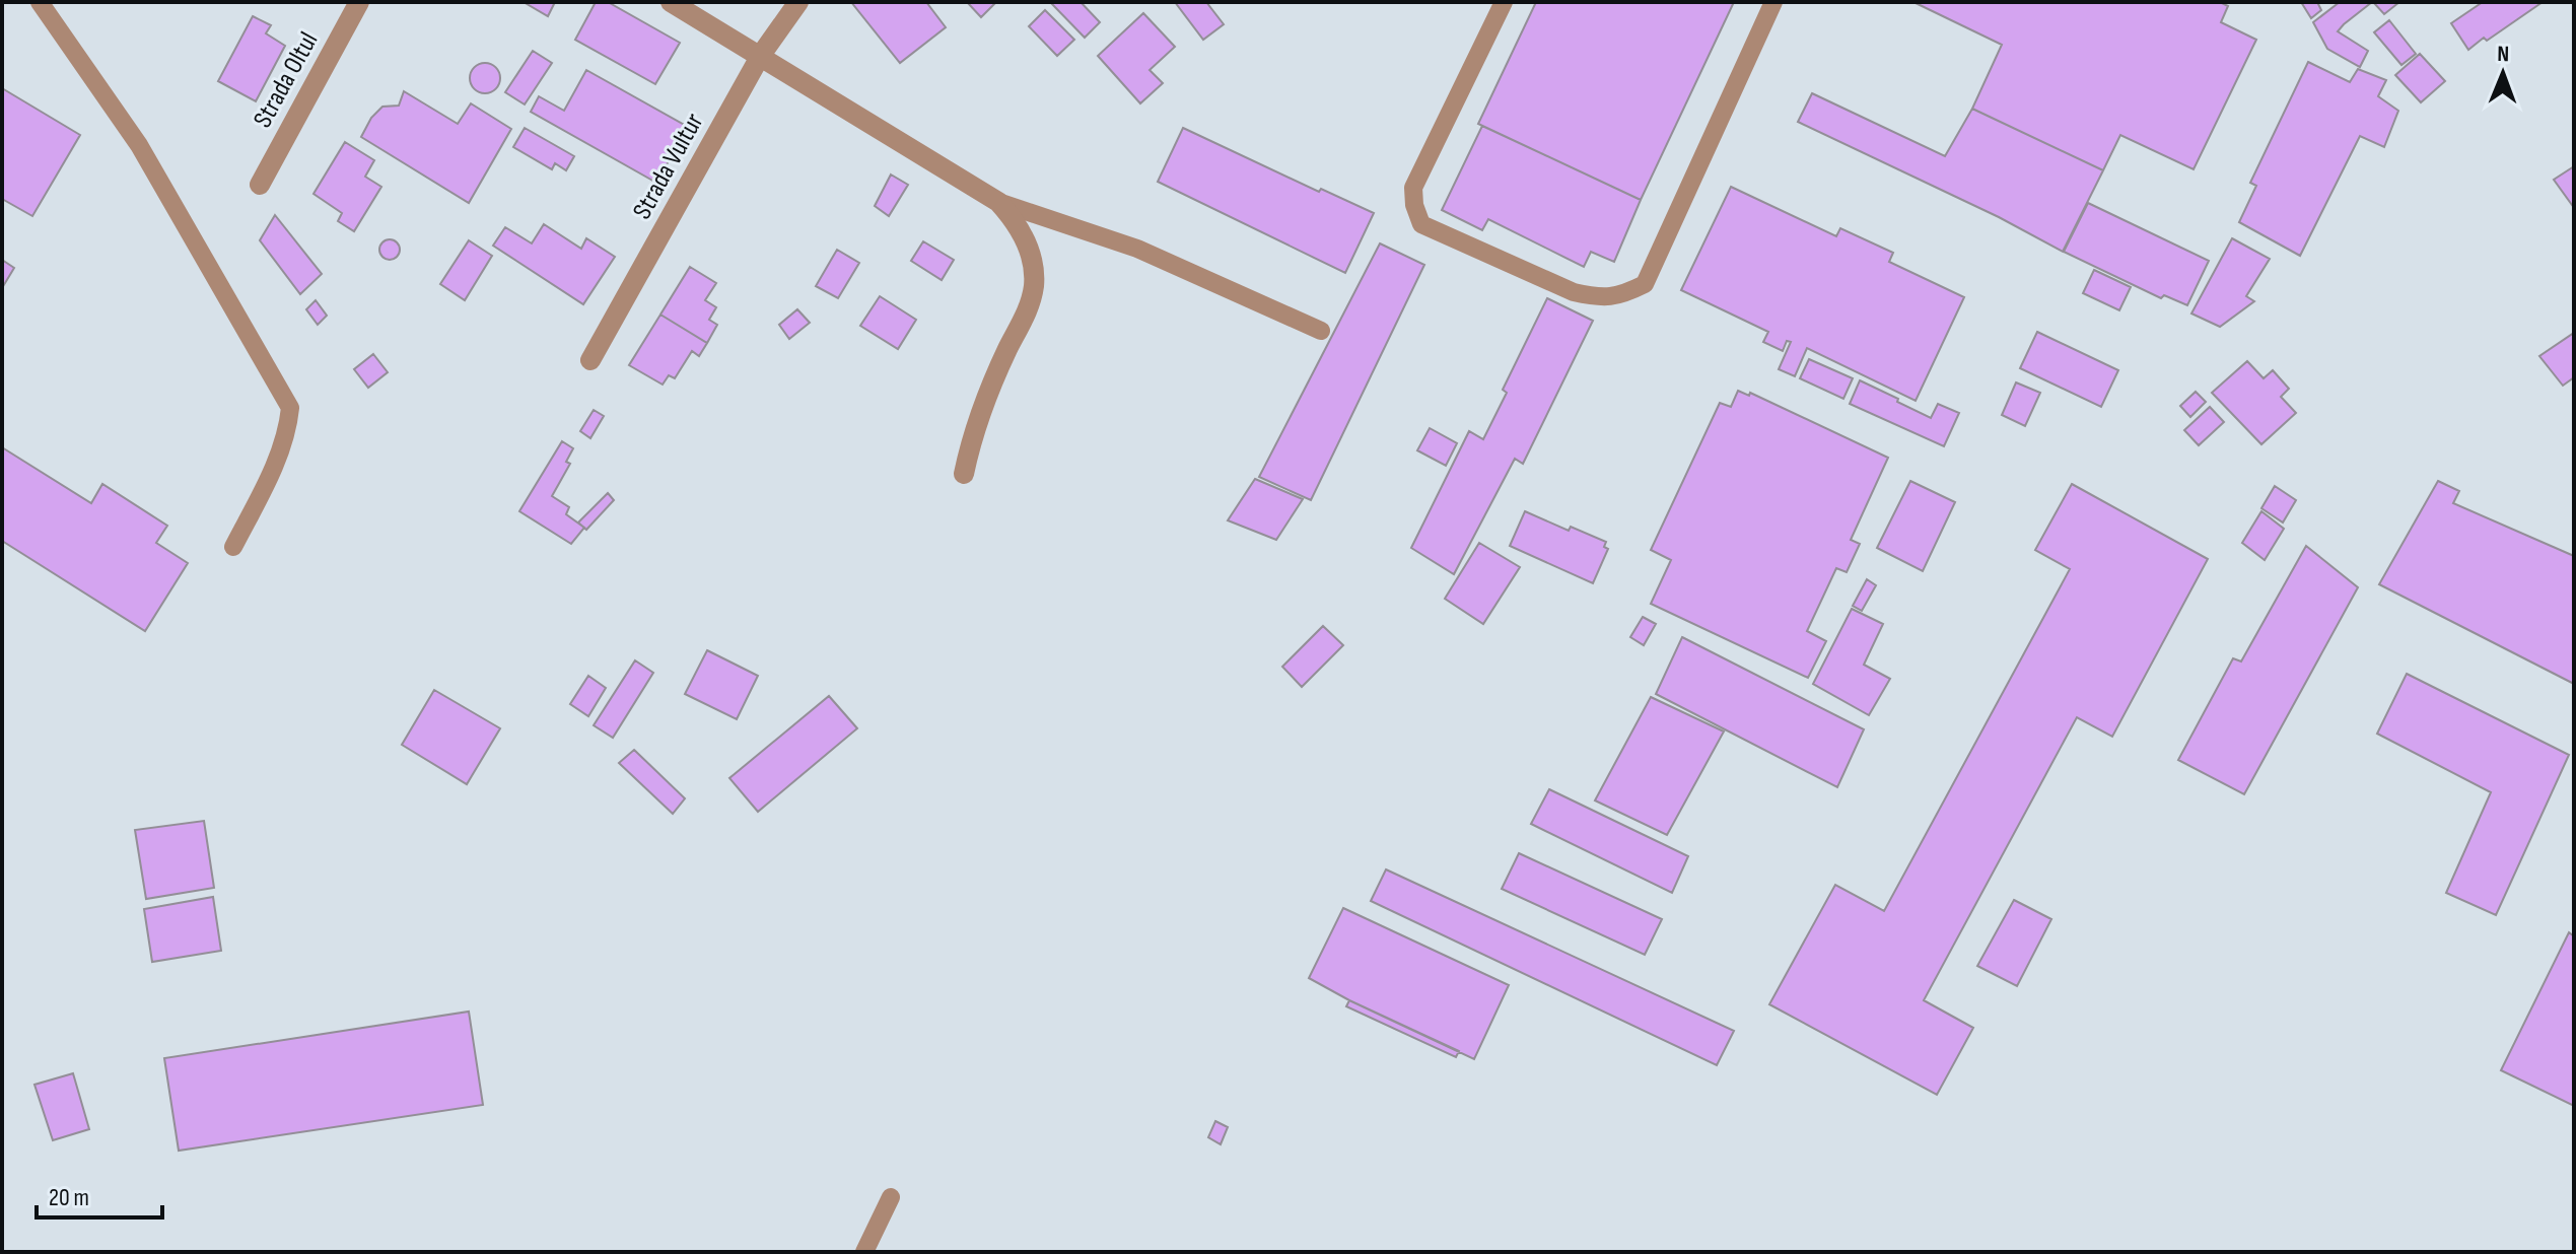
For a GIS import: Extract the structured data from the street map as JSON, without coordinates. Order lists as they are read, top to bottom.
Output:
{
  "streets": {
    "street": ["Strada Oltul", "Strada Vultur"]
  },
  "scale_bar": "20 m",
  "north": "top"
}
